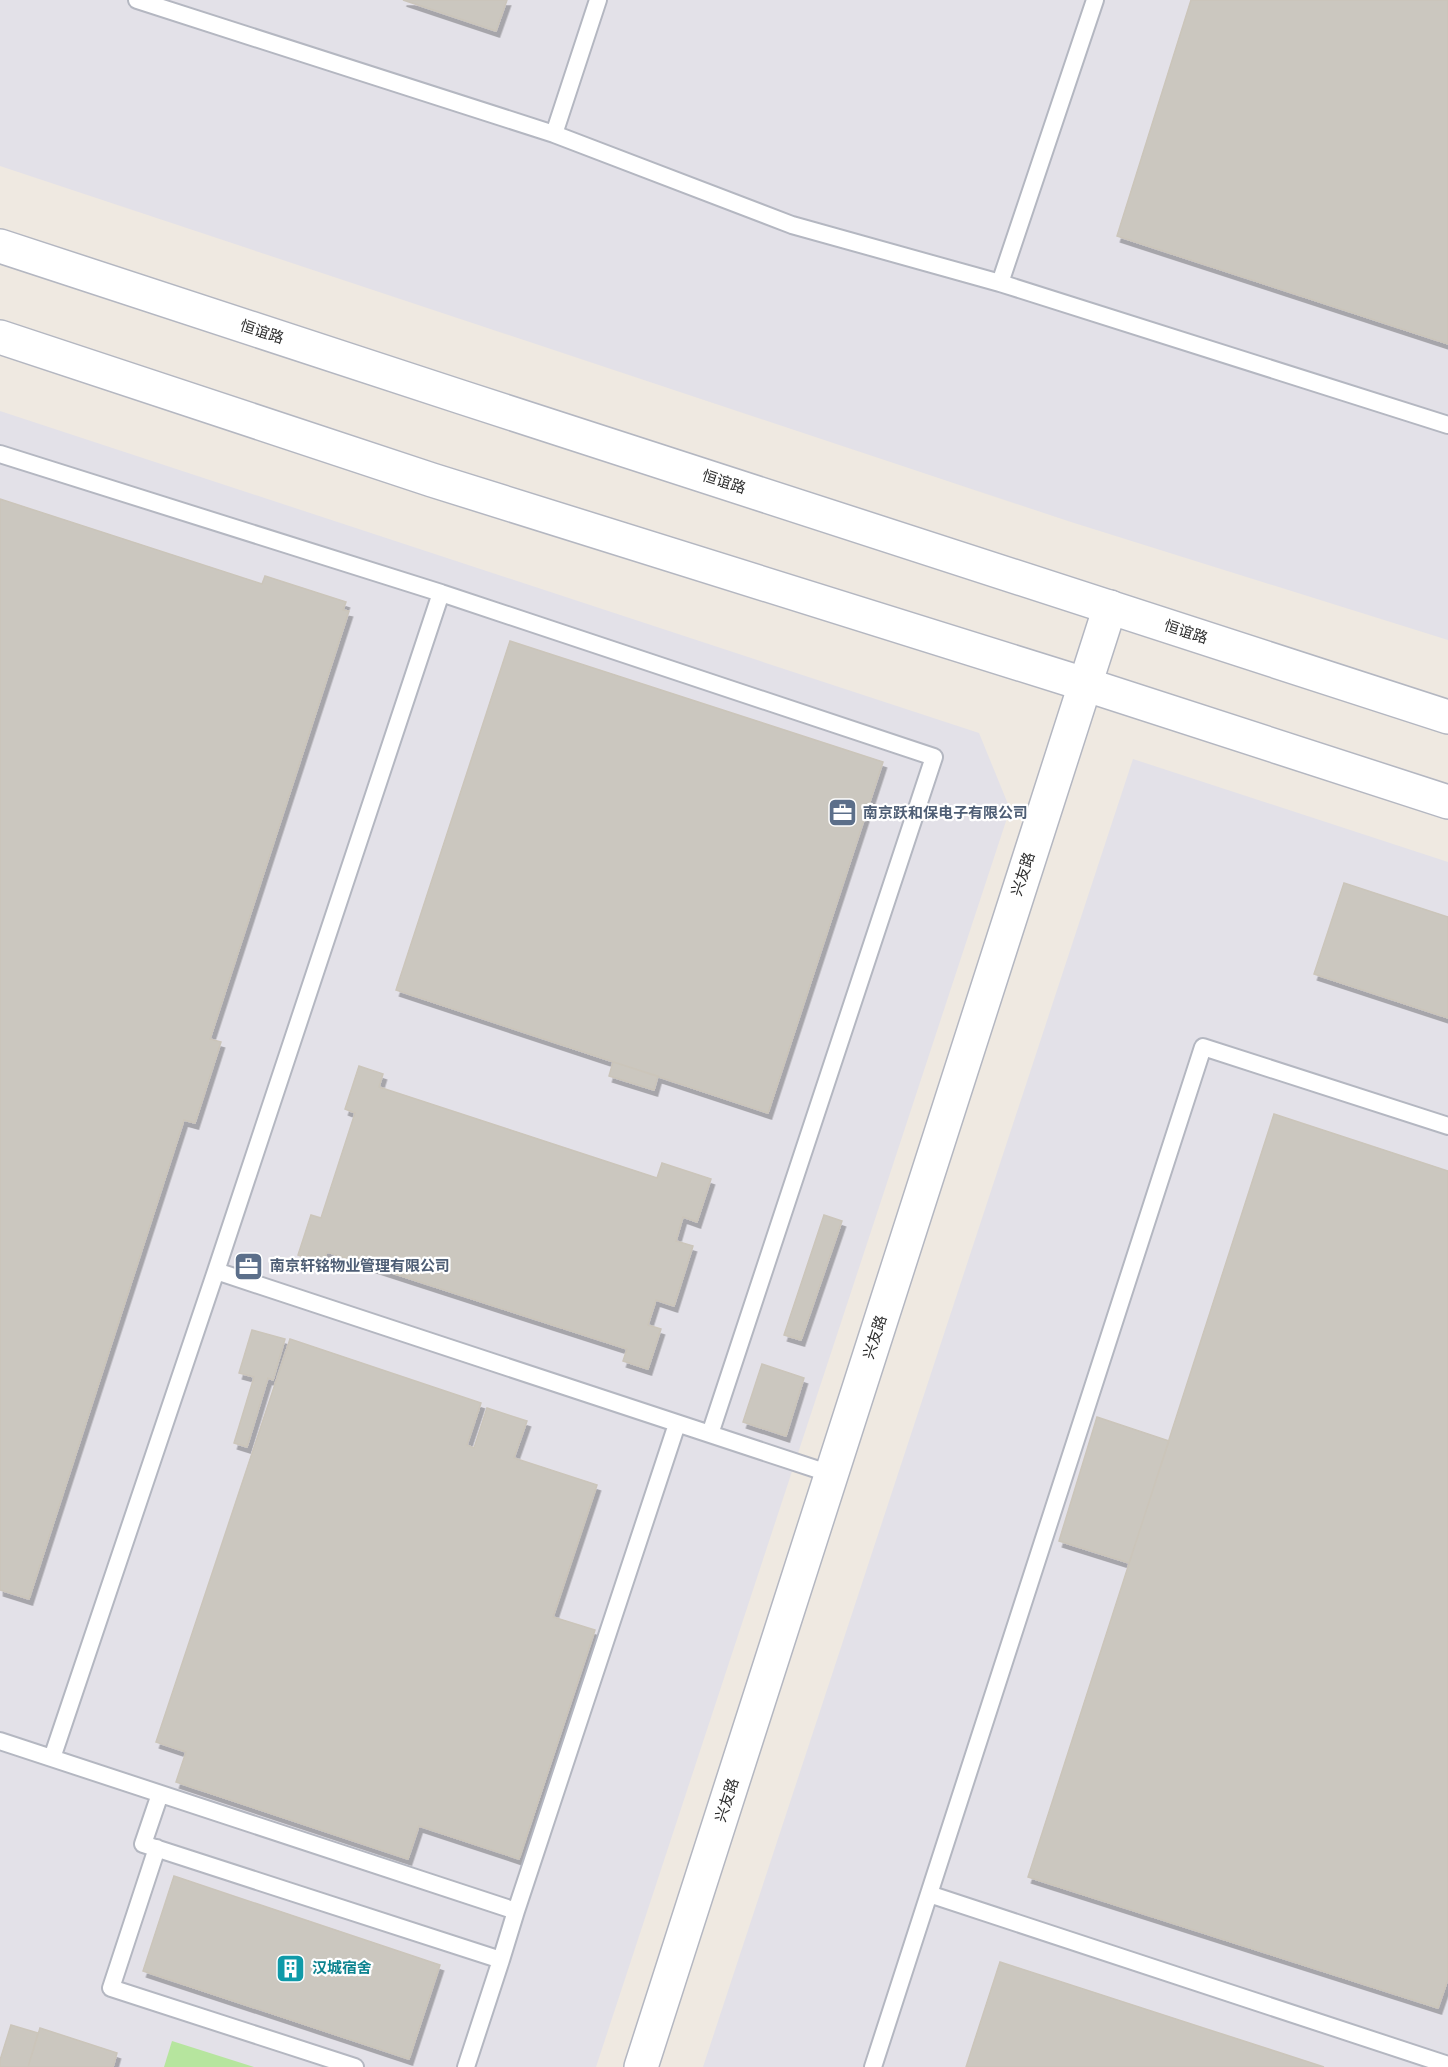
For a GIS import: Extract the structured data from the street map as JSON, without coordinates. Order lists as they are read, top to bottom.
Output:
{
  "streets": {
    "main road": ["恒谊路", "兴友路"]
  },
  "crossings": [
    ["恒谊路", "兴友路"]
  ],
  "places": {
    "office": ["南京跃和保电子有限公司", "南京轩铭物业管理有限公司"],
    "building": ["汉城宿舍"]
  }
}
